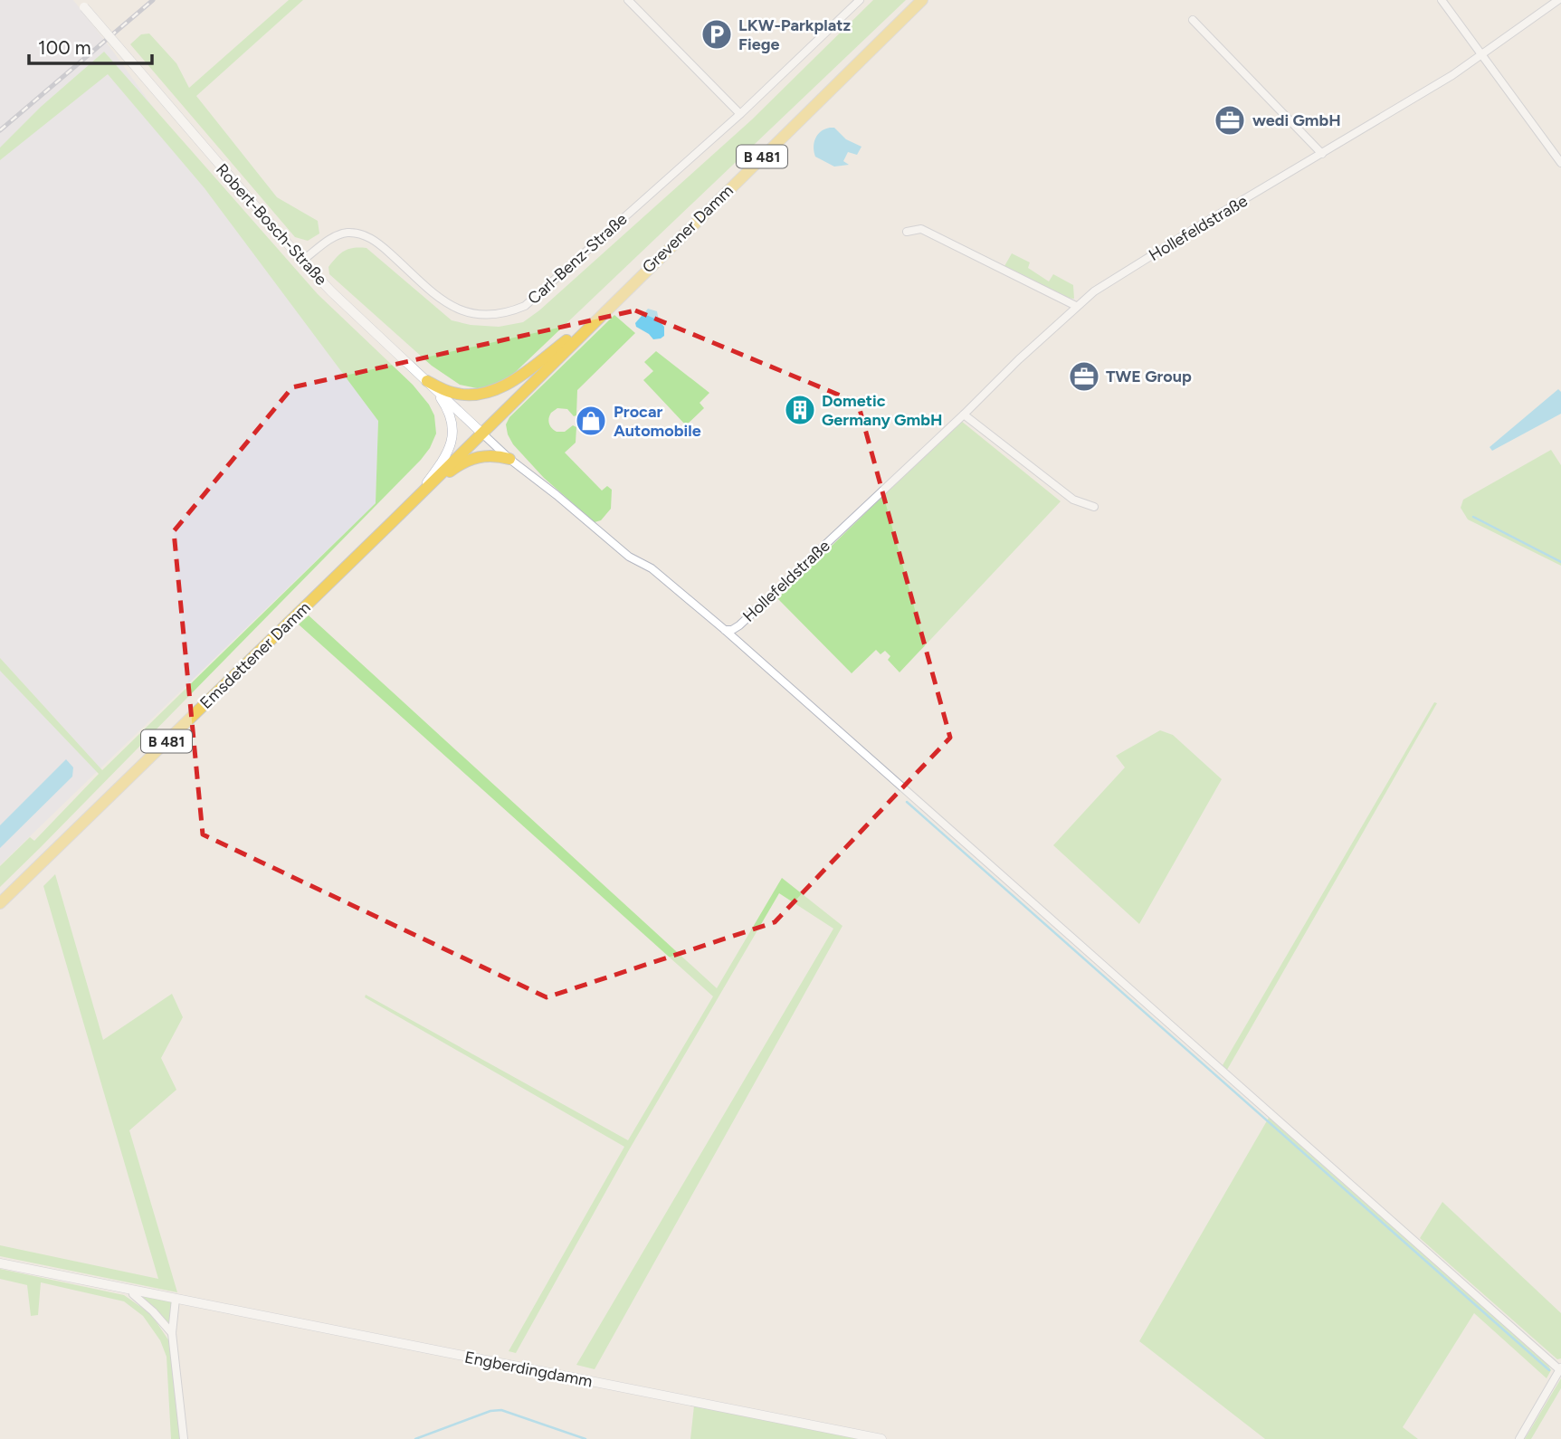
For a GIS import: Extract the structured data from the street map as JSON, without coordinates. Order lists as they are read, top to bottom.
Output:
{
  "streets": {
    "main road": ["B 481", "Grevener Damm", "Emsdettener Damm"],
    "street": [
      "Robert-Bosch-Straße",
      "Hollefeldstraße",
      "Carl-Benz-Straße",
      "Engberdingdamm"
    ]
  },
  "crossings": [
    ["Robert-Bosch-Straße", "Hollefeldstraße"],
    ["Robert-Bosch-Straße", "Grevener Damm"],
    ["Robert-Bosch-Straße", "Carl-Benz-Straße"],
    ["Robert-Bosch-Straße", "Emsdettener Damm"],
    ["Hollefeldstraße", "Grevener Damm"],
    ["Hollefeldstraße", "Emsdettener Damm"],
    ["Grevener Damm", "Emsdettener Damm"]
  ],
  "places": {
    "parking": ["LKW-Parkplatz Fiege"],
    "office": ["wedi GmbH", "TWE Group"],
    "building": ["Dometic Germany GmbH"],
    "shop": ["Procar Automobile"]
  },
  "scale_bar": "100 m"
}
